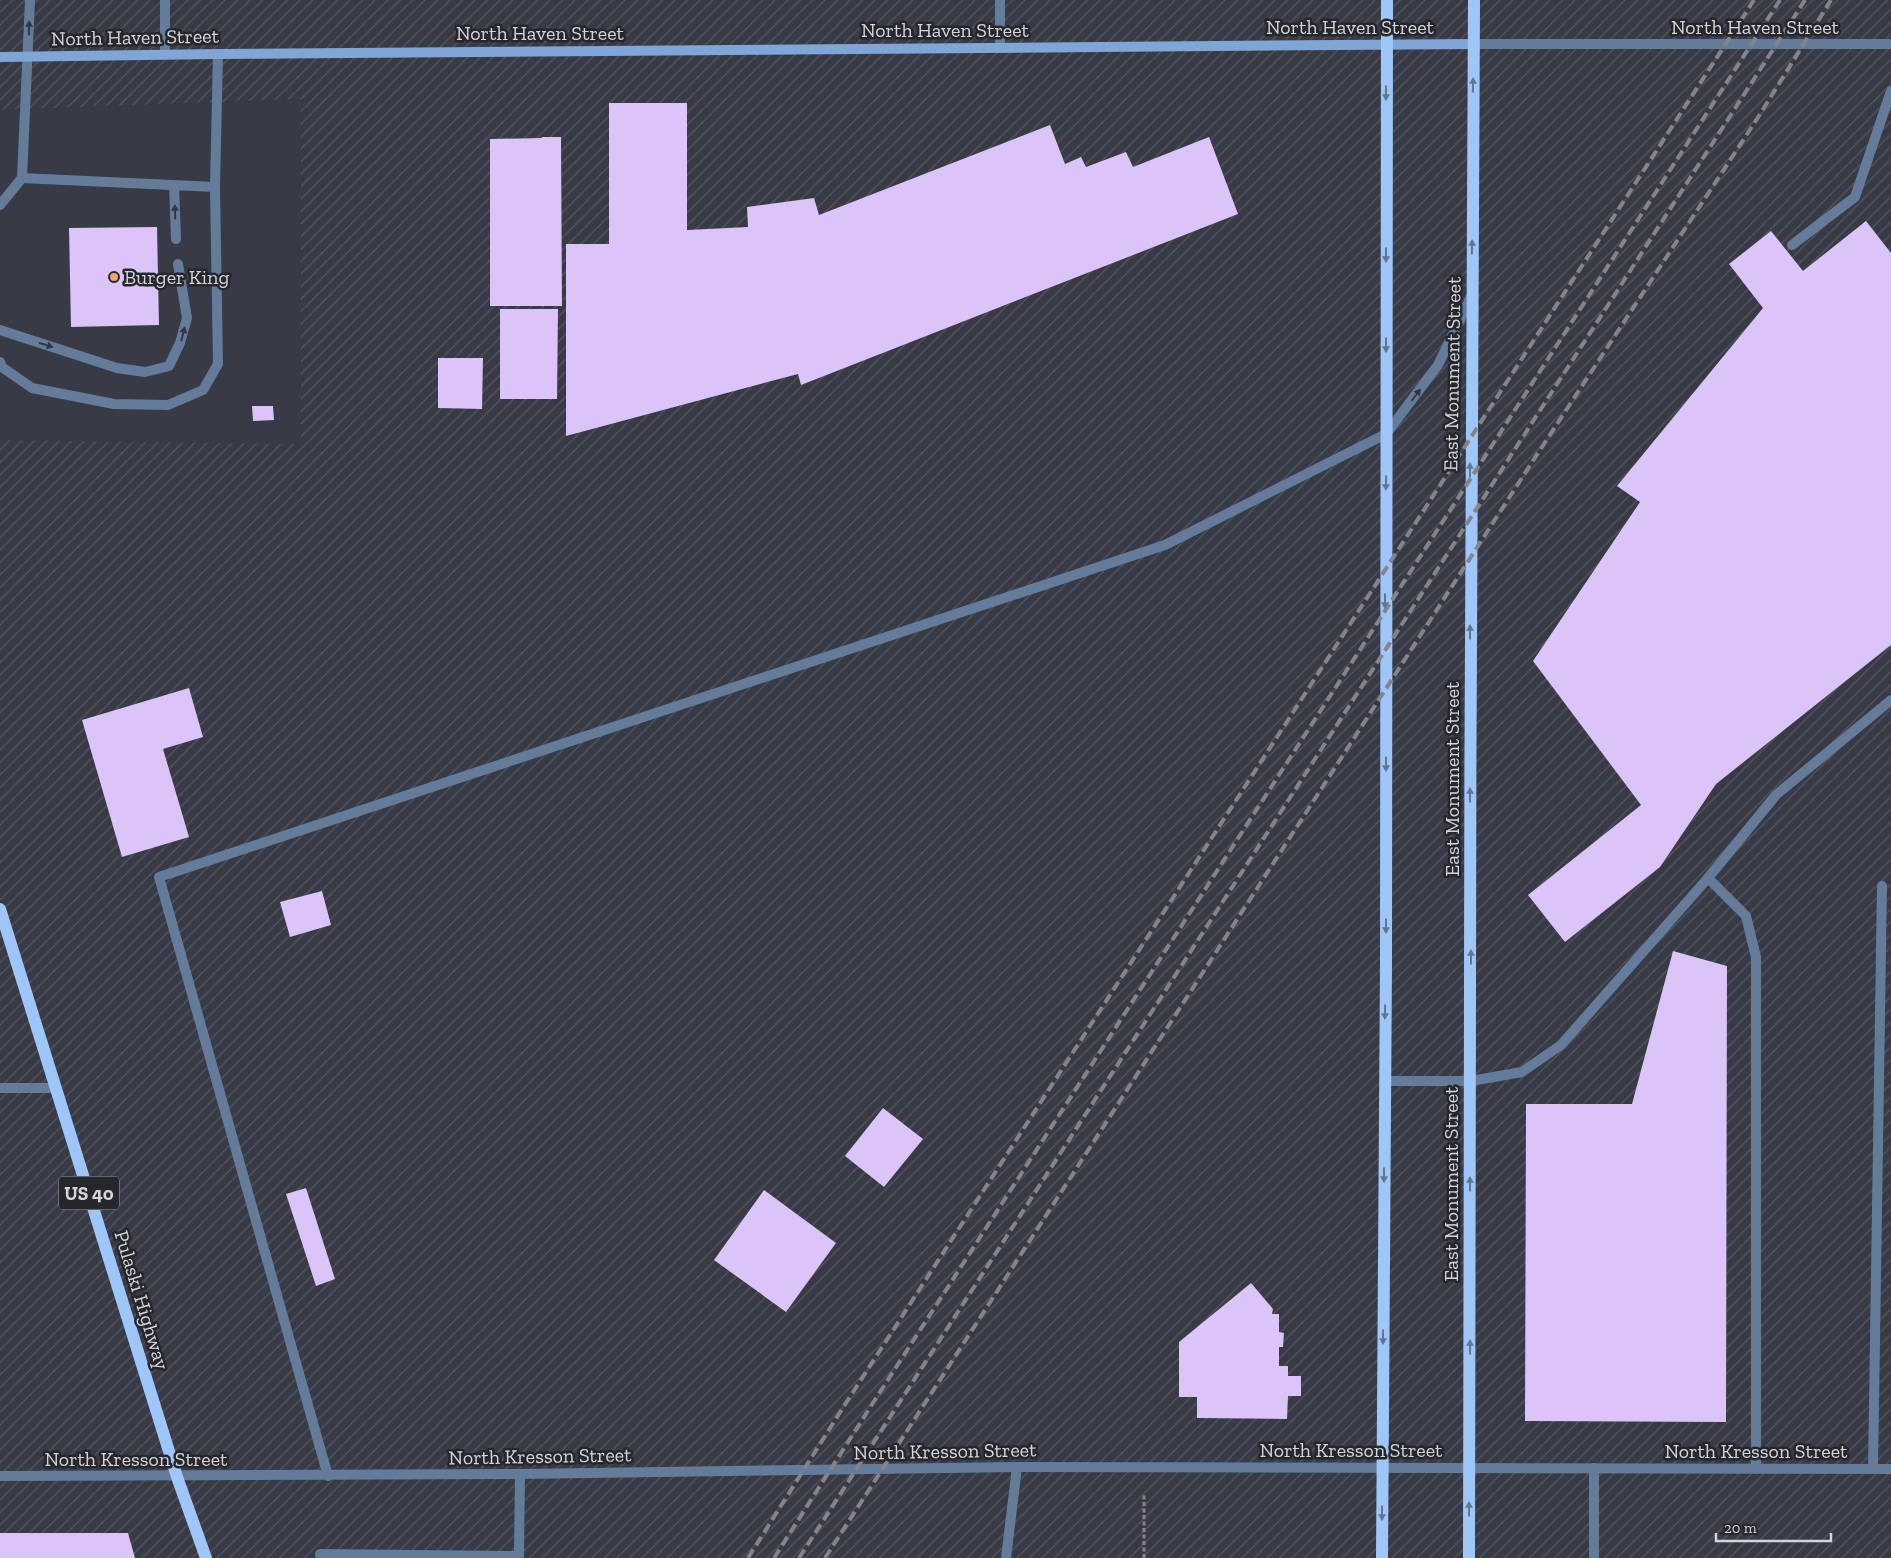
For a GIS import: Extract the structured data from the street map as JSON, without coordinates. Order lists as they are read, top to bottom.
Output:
{
  "streets": {
    "main road": [
      "North Haven Street",
      "East Monument Street",
      "US 40",
      "Pulaski Highway"
    ],
    "street": ["North Kresson Street"]
  },
  "crossings": [
    ["North Haven Street", "East Monument Street"],
    ["East Monument Street", "North Kresson Street"],
    ["Pulaski Highway", "North Kresson Street"]
  ],
  "places": ["Burger King"],
  "scale_bar": "20 m"
}
